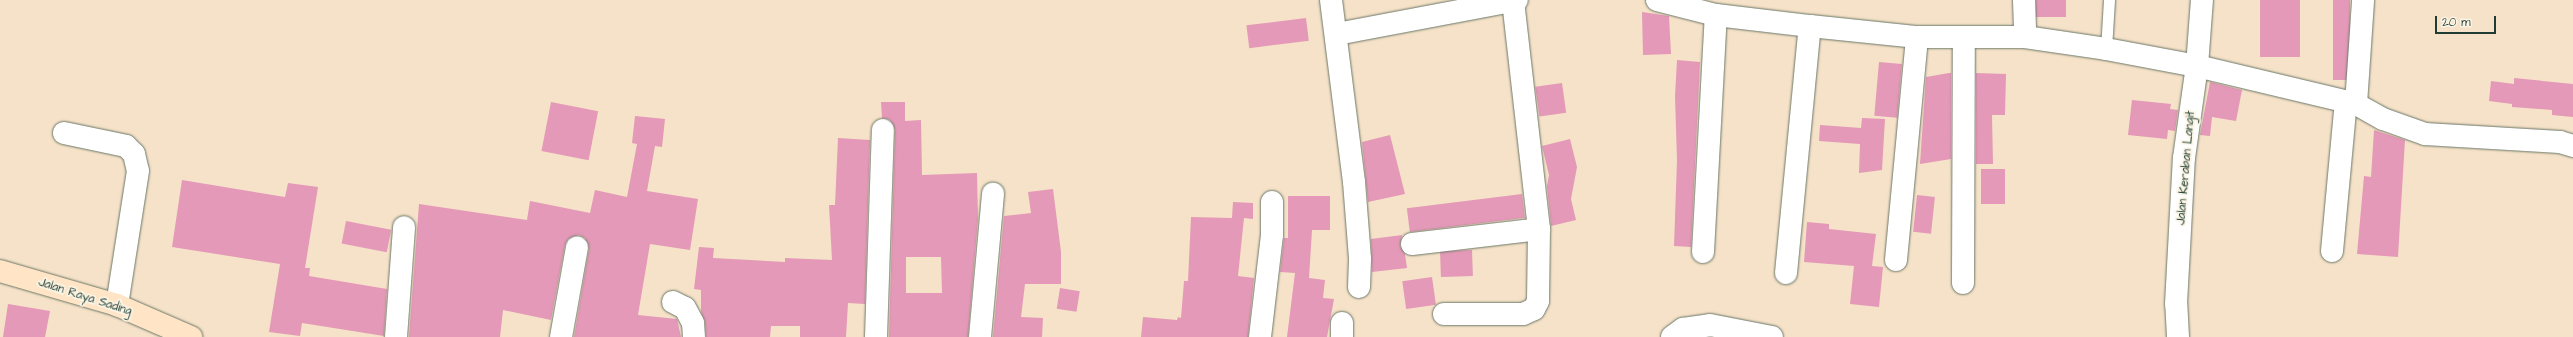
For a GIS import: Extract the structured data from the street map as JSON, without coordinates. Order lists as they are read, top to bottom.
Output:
{
  "streets": {
    "street": ["Jalan Keraban Langit", "Jalan Raya Sading"]
  },
  "scale_bar": "20 m"
}
